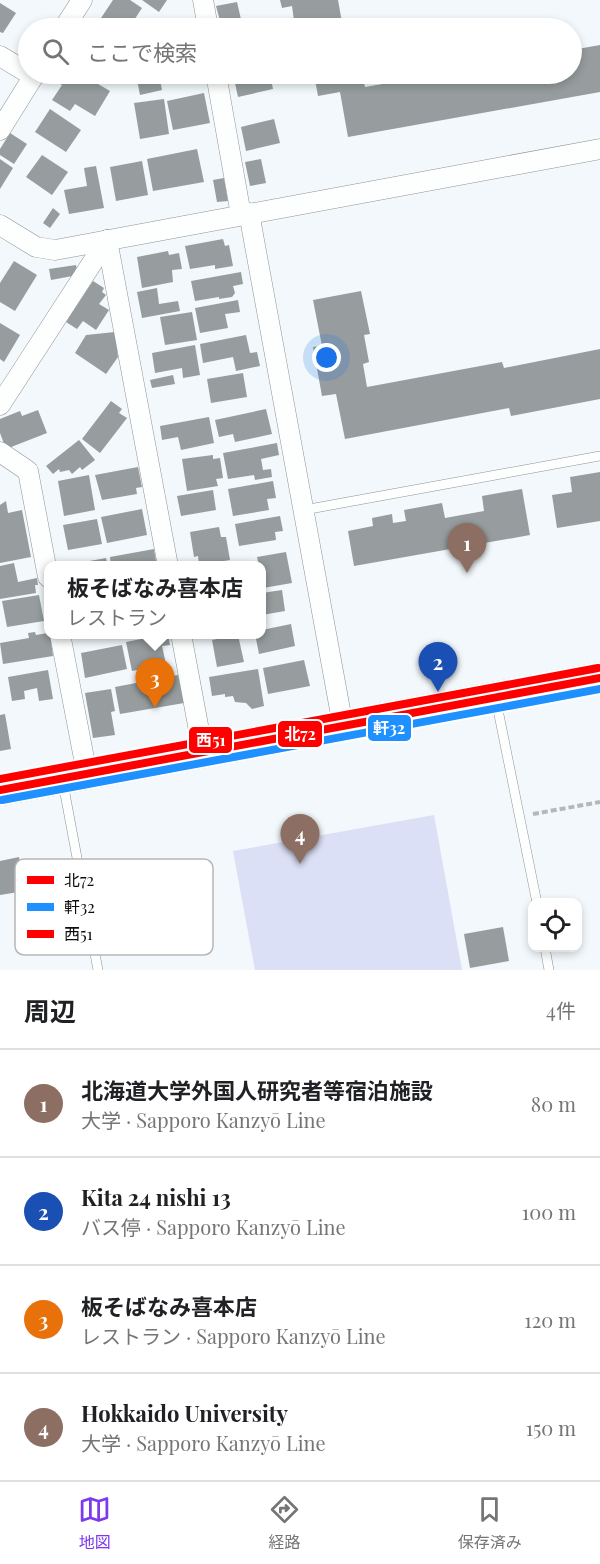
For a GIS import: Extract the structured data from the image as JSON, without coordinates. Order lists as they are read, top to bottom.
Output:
{
  "lines": ["transit line 西51", "transit line 北72", "transit line 軒32"],
  "legend": ["北72", "軒32", "西51"],
  "page": {
    "search": "ここで検索",
    "pins": [
      "1",
      "2",
      "3",
      "4"
    ],
    "popup": ["板そばなみ喜本店", "レストラン"],
    "heading": ["周辺", "4件"],
    "list": [
      {
        "mark": "1",
        "name": "北海道大学外国人研究者等宿泊施設",
        "note": "大学 · Sapporo Kanzyō Line",
        "value": "80 m"
      },
      {
        "mark": "2",
        "name": "Kita 24 nishi 13",
        "note": "バス停 · Sapporo Kanzyō Line",
        "value": "100 m"
      },
      {
        "mark": "3",
        "name": "板そばなみ喜本店",
        "note": "レストラン · Sapporo Kanzyō Line",
        "value": "120 m"
      },
      {
        "mark": "4",
        "name": "Hokkaido University",
        "note": "大学 · Sapporo Kanzyō Line",
        "value": "150 m"
      }
    ],
    "nav": ["地図", "経路", "保存済み"]
  }
}
